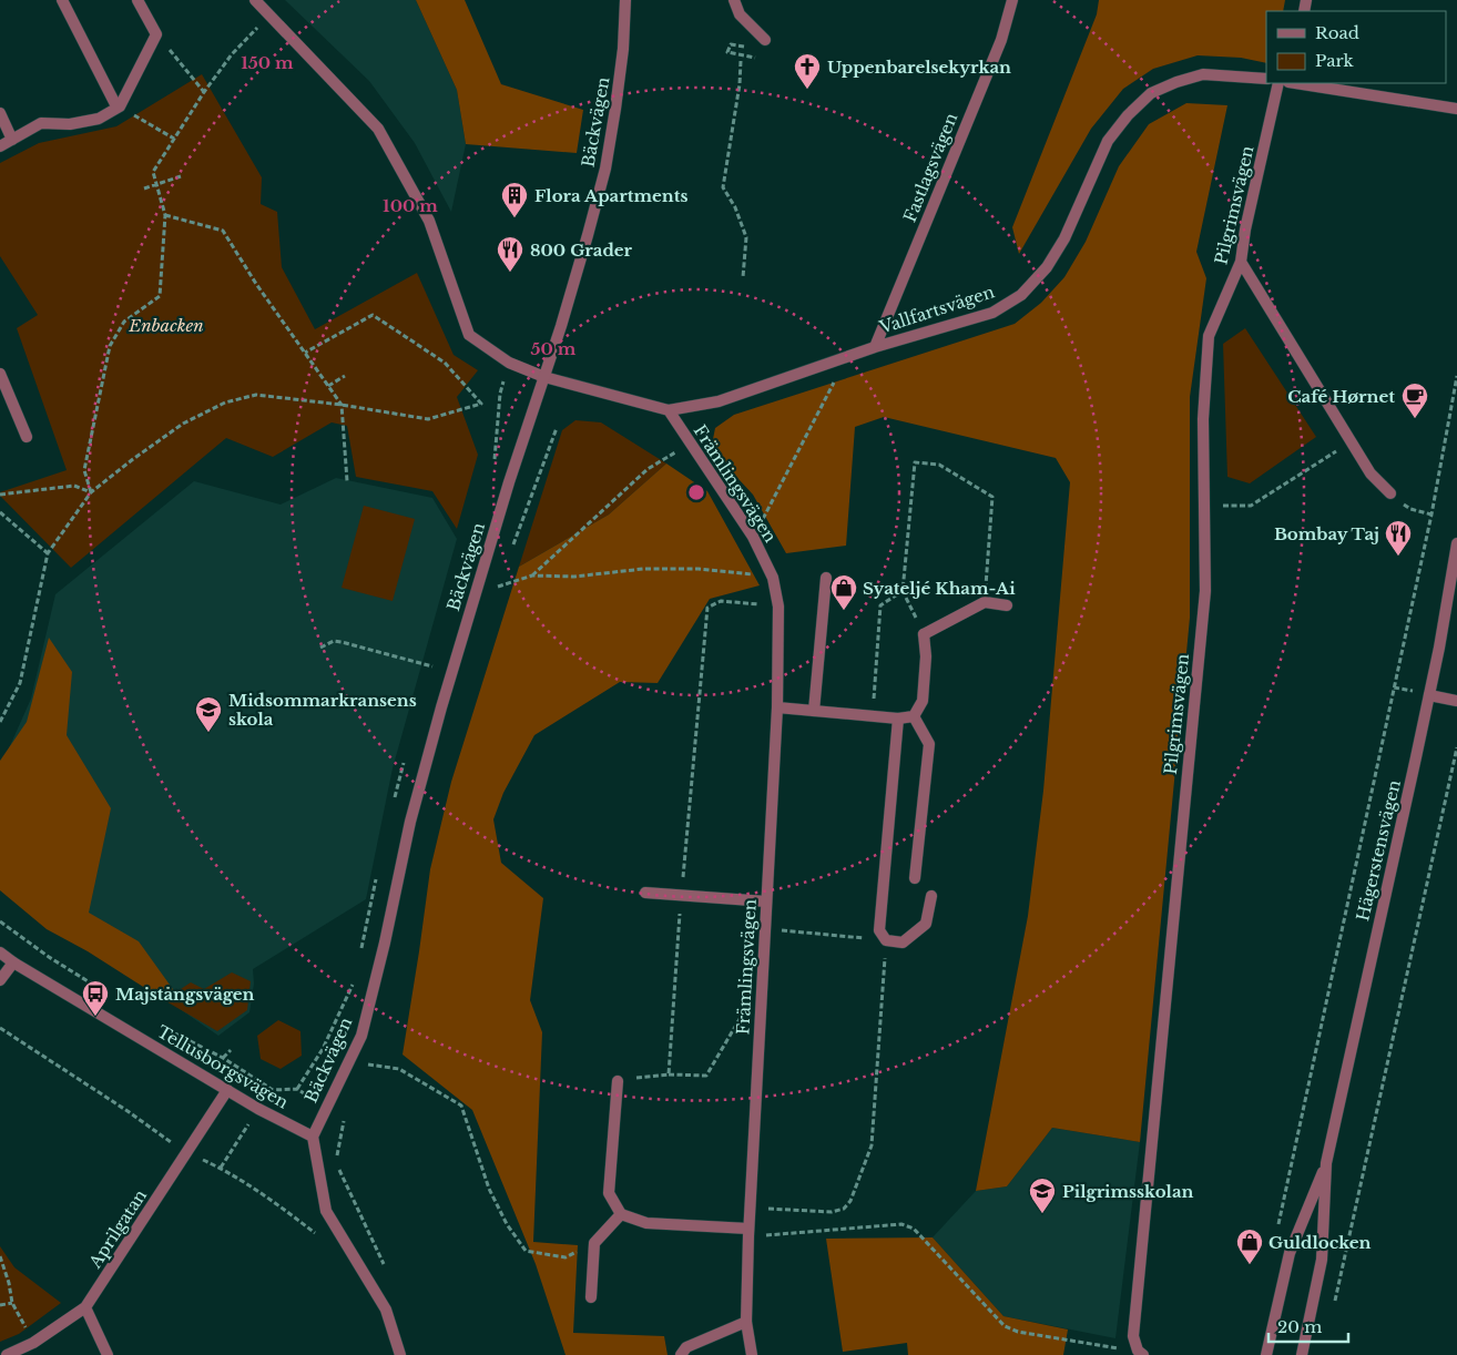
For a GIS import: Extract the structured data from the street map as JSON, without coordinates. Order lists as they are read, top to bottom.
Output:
{
  "streets": {
    "street": [
      "Bäckvägen",
      "Fastlagsvägen",
      "Pilgrimsvägen",
      "Vallfartsvägen",
      "Främlingsvägen",
      "Hägerstensvägen",
      "Tellusborgsvägen",
      "Aprilgatan"
    ]
  },
  "crossings": [
    ["Bäckvägen", "Vallfartsvägen"],
    ["Bäckvägen", "Tellusborgsvägen"],
    ["Fastlagsvägen", "Vallfartsvägen"],
    ["Vallfartsvägen", "Främlingsvägen"],
    ["Tellusborgsvägen", "Aprilgatan"]
  ],
  "parks": ["Enbacken"],
  "places": {
    "church": ["Uppenbarelsekyrkan"],
    "building": ["Flora Apartments"],
    "restaurant": ["800 Grader", "Bombay Taj"],
    "cafe": ["Café Hørnet"],
    "shop": ["Syateljé Kham-Ai", "Guldlocken"],
    "school or university": ["Midsommarkransens skola", "Pilgrimsskolan"],
    "bus stop": ["Majstångsvägen"]
  },
  "legend": ["Road", "Park"],
  "scale_bar": "20 m",
  "rings": ["150 m", "100 m", "50 m"]
}
